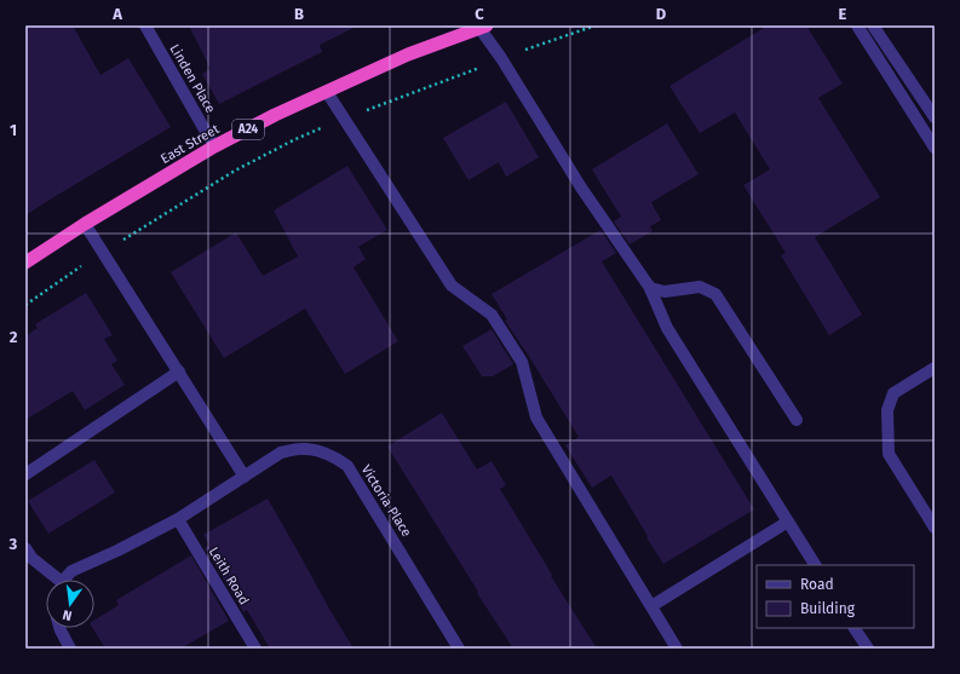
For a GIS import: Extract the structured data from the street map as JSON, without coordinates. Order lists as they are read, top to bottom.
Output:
{
  "streets": {
    "highway": ["A24", "East Street"],
    "street": ["Linden Place", "Victoria Place", "Leith Road"]
  },
  "crossings": [
    ["Linden Place", "East Street"],
    ["Victoria Place", "Leith Road"]
  ],
  "legend": ["Road", "Building"],
  "north": "bottom",
  "grid": {
    "columns": [
      "A",
      "B",
      "C",
      "D",
      "E"
    ],
    "rows": ["1", "2", "3"]
  }
}
